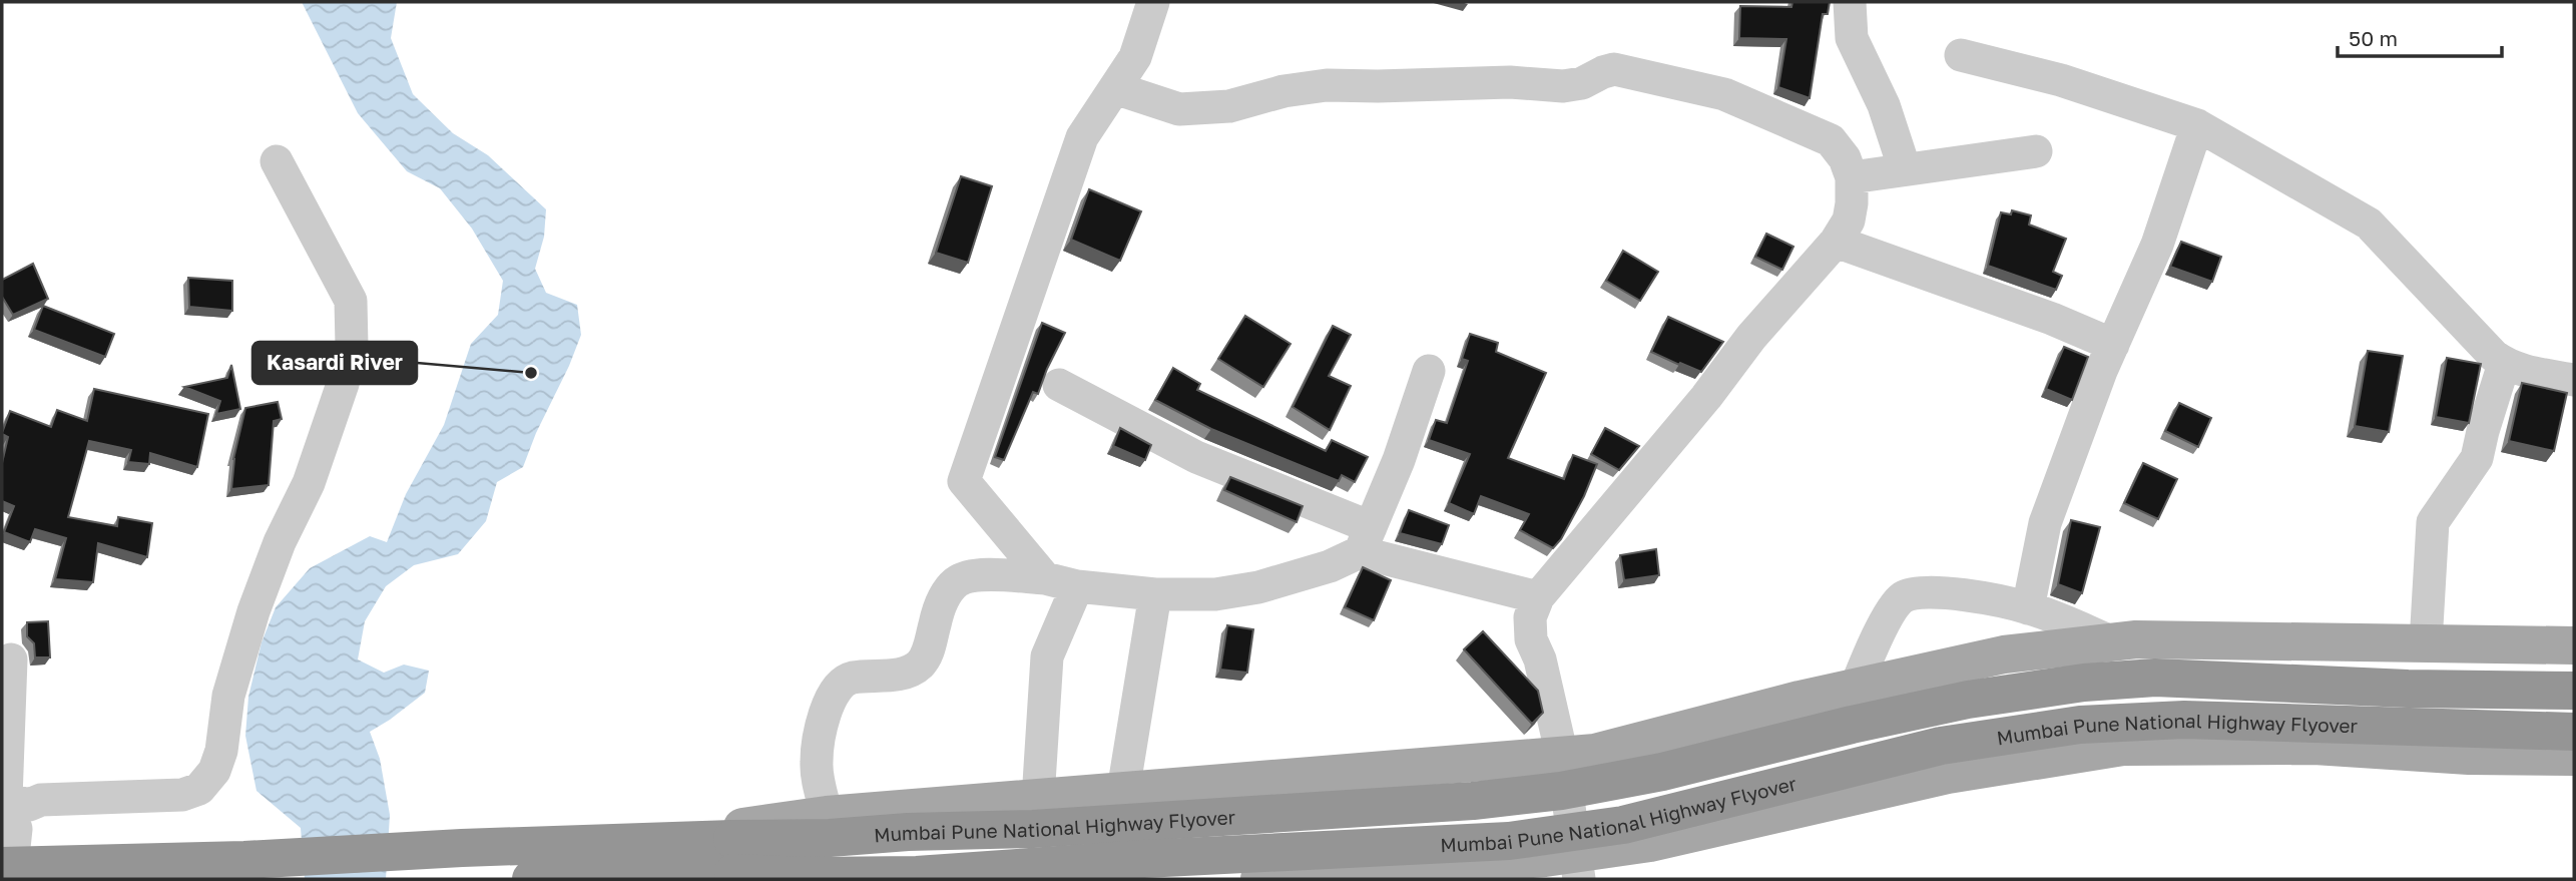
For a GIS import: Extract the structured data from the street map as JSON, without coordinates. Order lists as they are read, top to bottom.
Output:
{
  "streets": {
    "highway": ["Mumbai Pune National Highway Flyover"]
  },
  "places": ["Kasardi River"],
  "scale_bar": "50 m"
}
